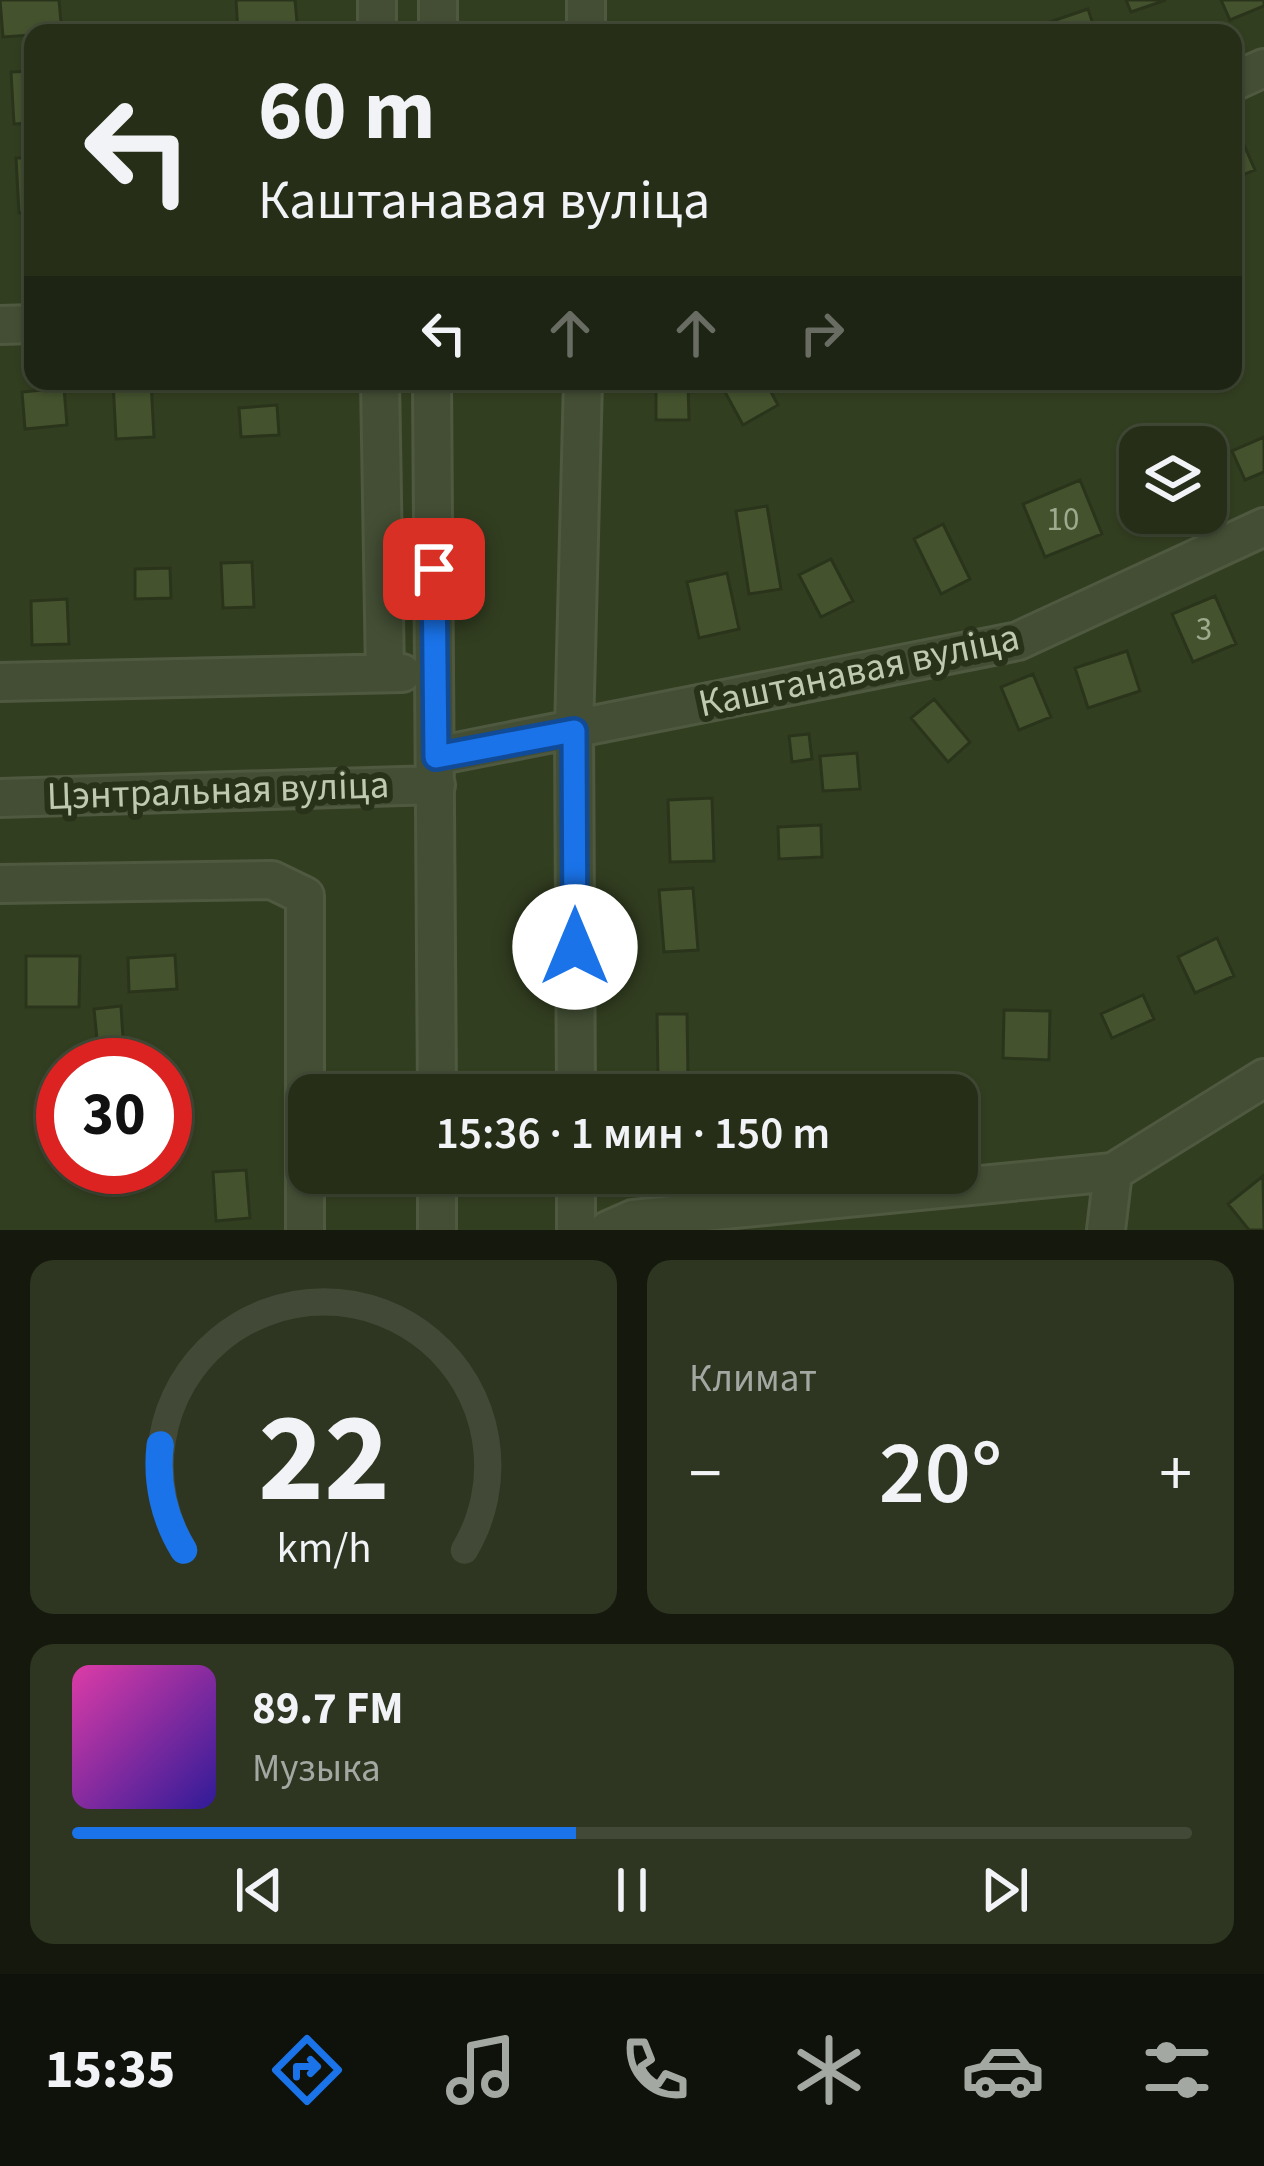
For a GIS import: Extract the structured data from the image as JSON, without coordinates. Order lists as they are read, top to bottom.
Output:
{
  "streets": {
    "street": ["Каштанавая вуліца", "Цэнтральная вуліца"]
  },
  "crossings": [
    ["Каштанавая вуліца", "Цэнтральная вуліца"]
  ],
  "house_numbers": ["10", "3"],
  "page": {
    "turn": ["60 m", "Каштанавая вуліца"],
    "limit": "30",
    "trip": "15:36 · 1 мин · 150 m",
    "tile": "Климат",
    "heat": ["−", "20°", "+"],
    "song": ["89.7 FM", "Музыка"],
    "tabs": "15:35",
    "gauge": ["22", "km/h"]
  }
}
